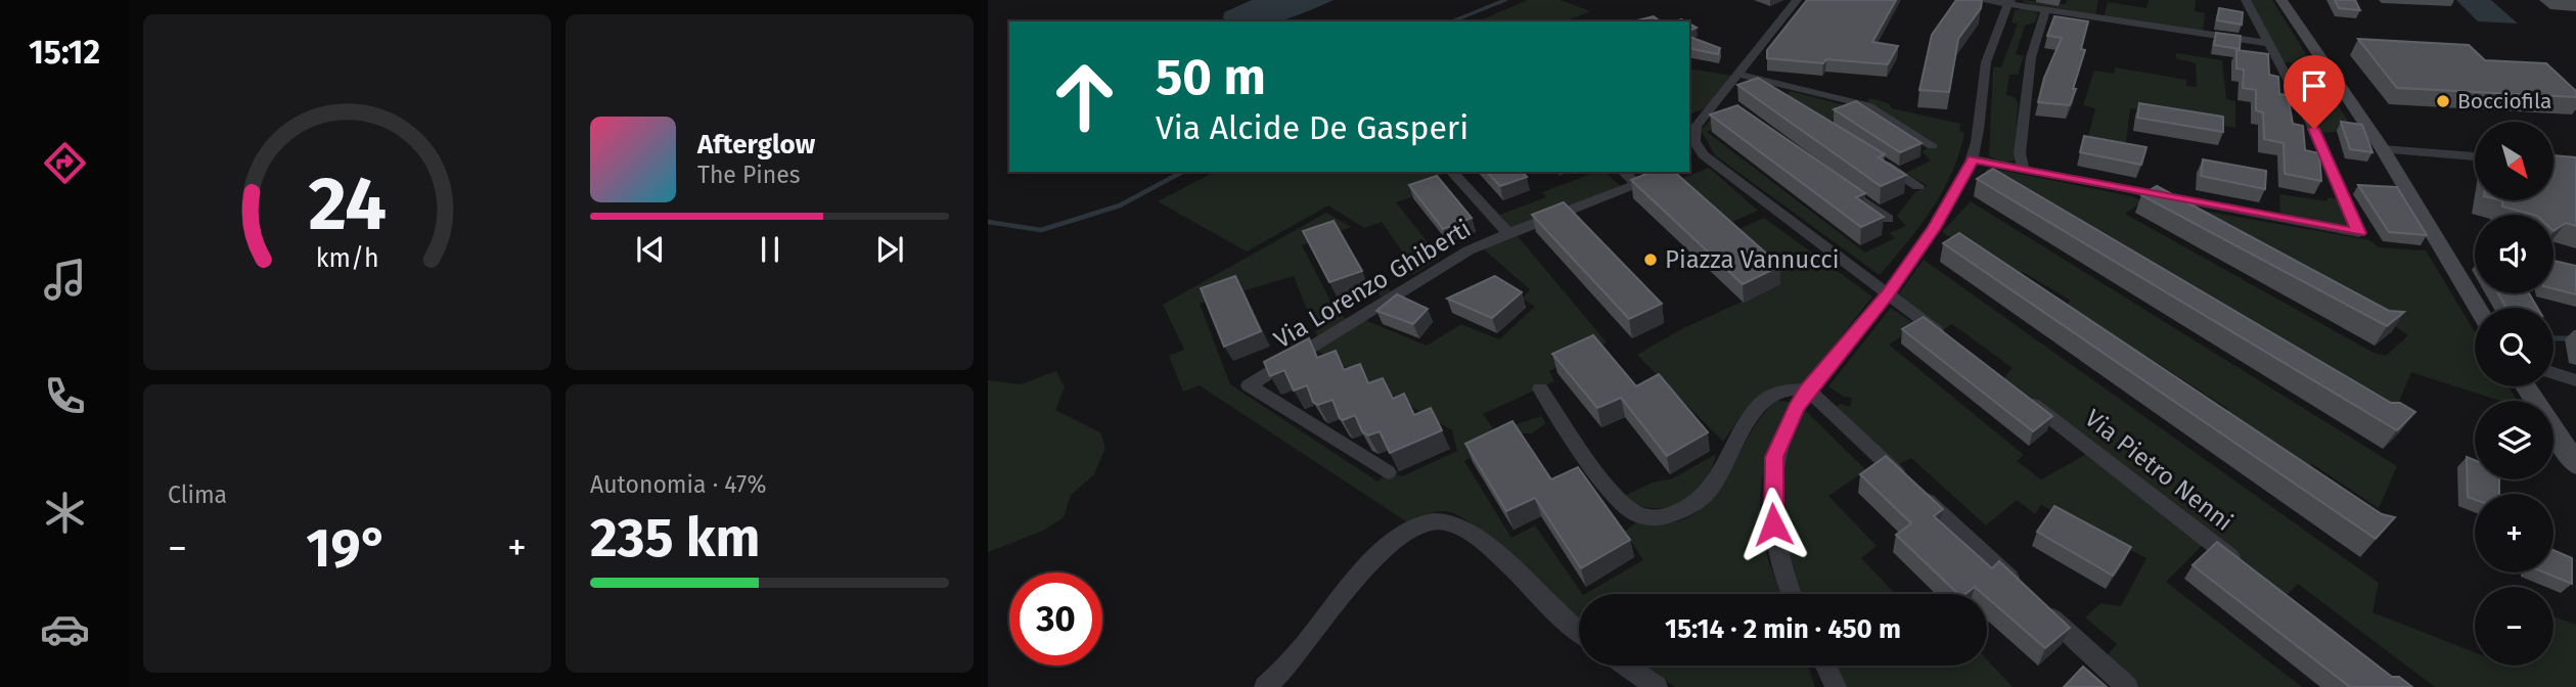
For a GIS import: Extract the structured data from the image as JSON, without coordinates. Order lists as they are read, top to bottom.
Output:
{
  "streets": {
    "street": ["Via Lorenzo Ghiberti", "Via Pietro Nenni"]
  },
  "places": ["Bocciofila", "Piazza Vannucci"],
  "north": "bottom right",
  "page": {
    "tabs": "15:12",
    "turn": ["50 m", "Via Alcide De Gasperi"],
    "song": ["Afterglow", "The Pines"],
    "map_buttons": ["+", "−"],
    "tile": [
      "Clima",
      ["Autonomia · 47%", "235 km"]
    ],
    "heat": ["−", "19°", "+"],
    "limit": "30",
    "trip": "15:14 · 2 min · 450 m",
    "gauge": ["24", "km/h"]
  }
}
